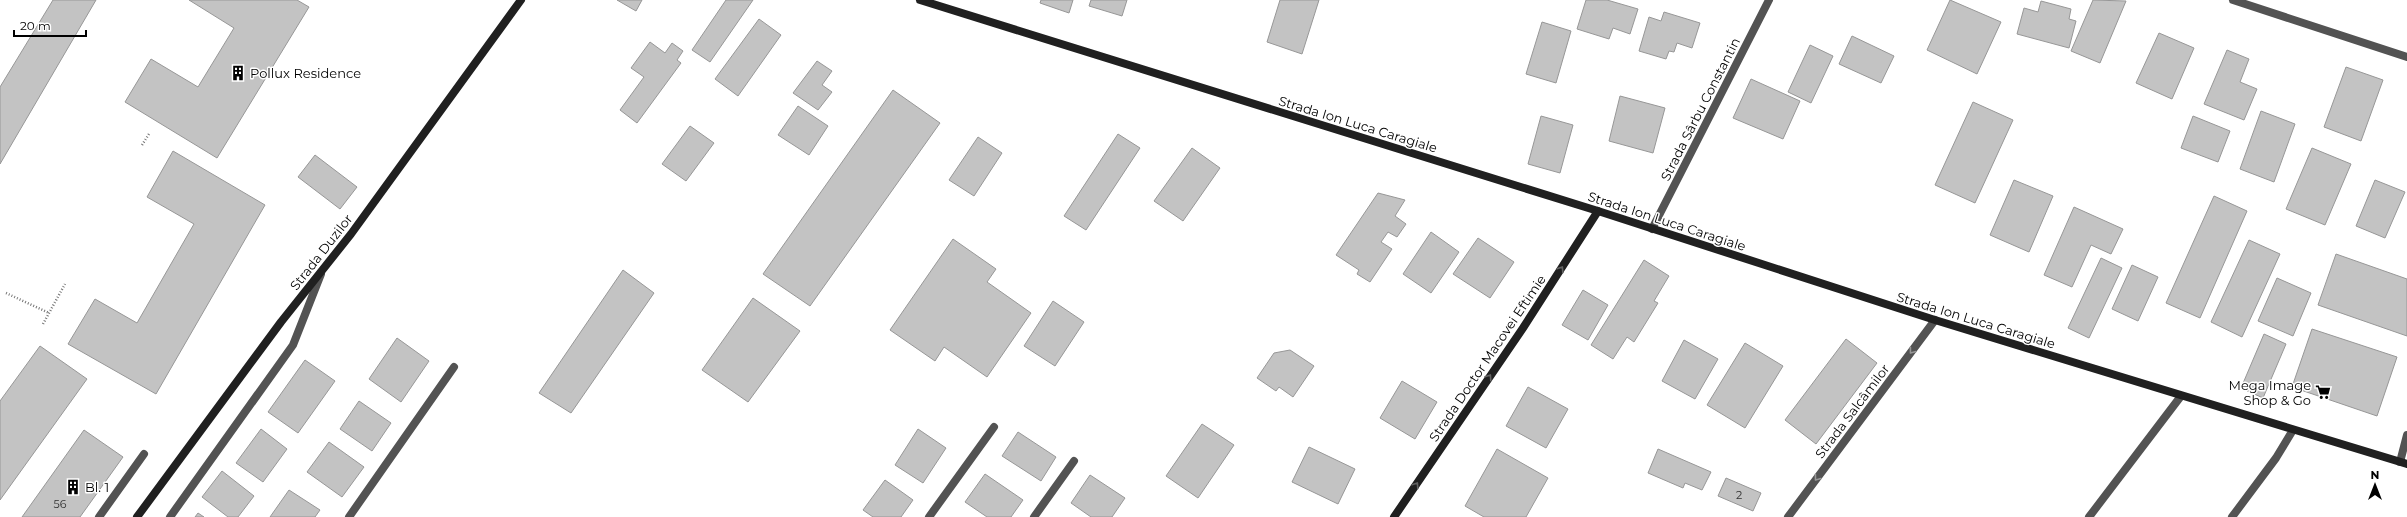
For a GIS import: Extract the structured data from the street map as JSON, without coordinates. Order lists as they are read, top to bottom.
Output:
{
  "streets": {
    "main road": ["Strada Ion Luca Caragiale", "Strada Duzilor", "Strada Doctor Macovei Eftimie"],
    "street": ["Strada Sârbu Constantin", "Strada Salcâmilor"]
  },
  "crossings": [
    ["Strada Sârbu Constantin", "Strada Ion Luca Caragiale"],
    ["Strada Ion Luca Caragiale", "Strada Doctor Macovei Eftimie"],
    ["Strada Ion Luca Caragiale", "Strada Salcâmilor"]
  ],
  "one_way": ["Strada Doctor Macovei Eftimie", "Strada Salcâmilor"],
  "places": {
    "building": ["Pollux Residence", "Bl. 1"],
    "supermarket": ["Mega Image Shop & Go"]
  },
  "house_numbers": ["2", "56"],
  "scale_bar": "20 m",
  "north": "top"
}
